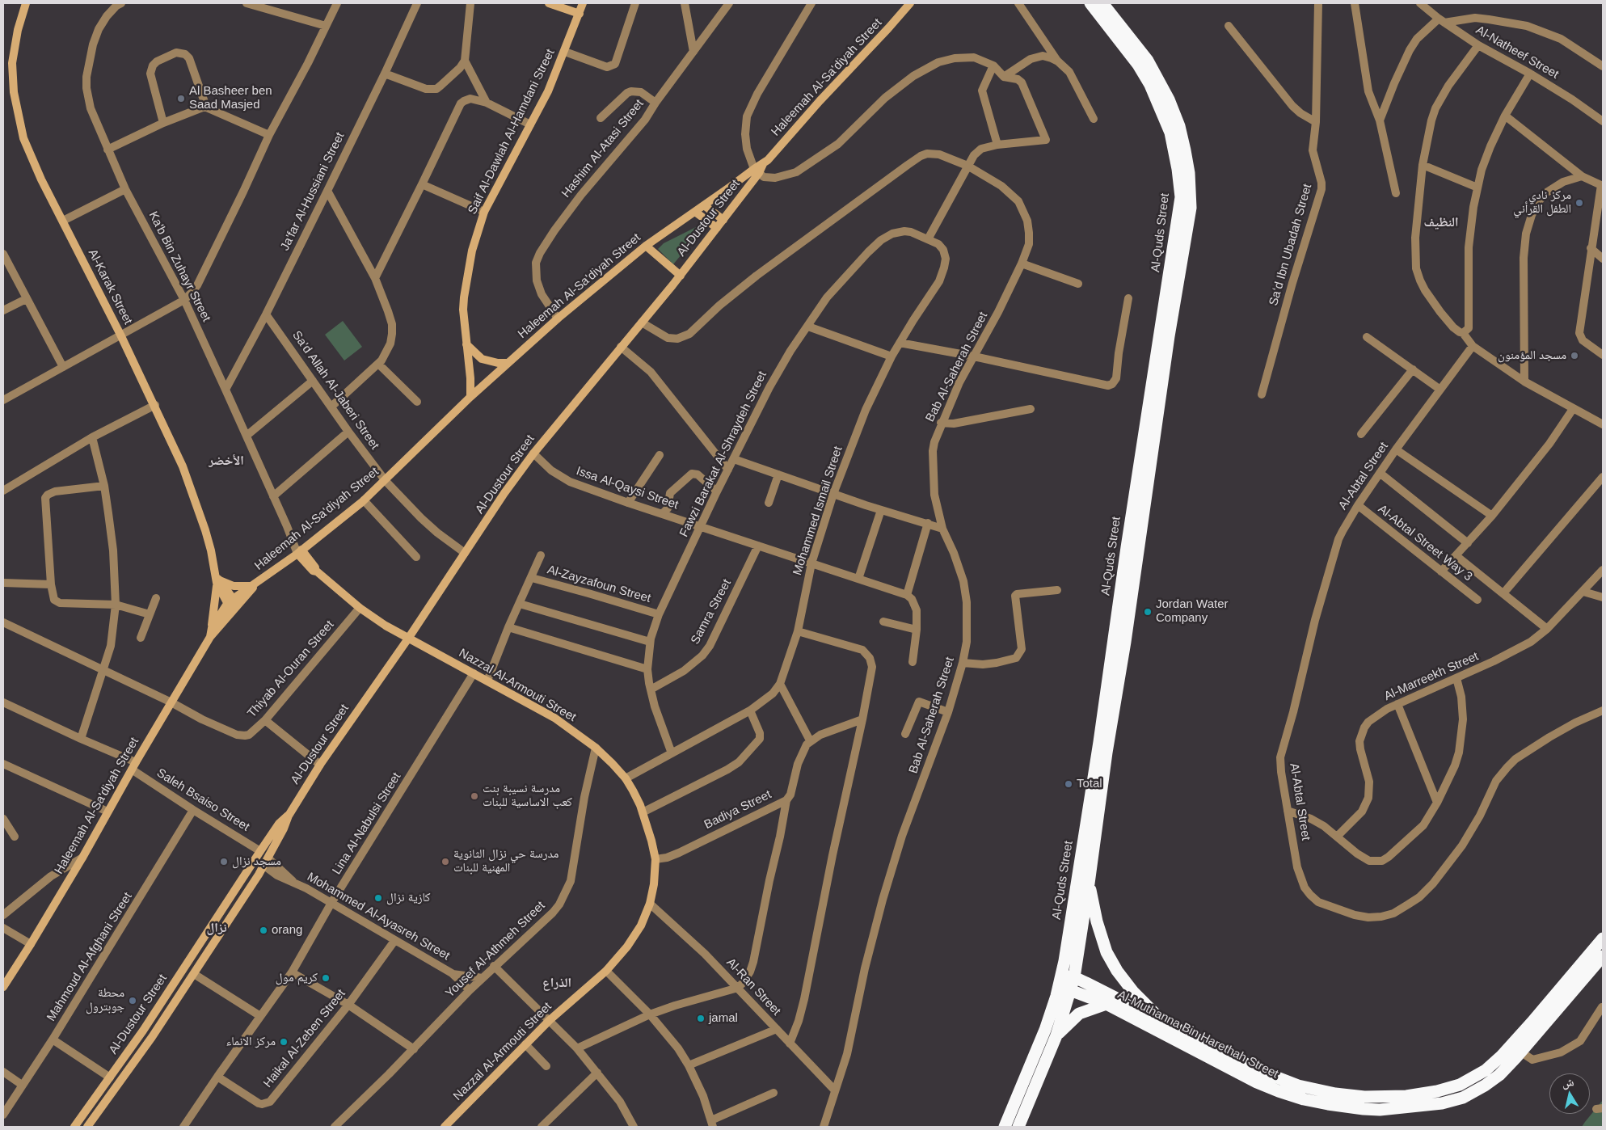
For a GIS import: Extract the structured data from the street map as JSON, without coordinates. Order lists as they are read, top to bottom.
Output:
{
  "streets": {
    "highway": ["Al-Quds Street", "Al-Muthanna Bin Harethah Street"],
    "street": [
      "Al-Natheef Street",
      "Haleemah Al-Sa'diyah Street",
      "Saif Al-Dawlah Al-Hamdani Street",
      "Hashim Al-Atasi Street",
      "Ja'far Al-Hussiani Street",
      "Al-Dustour Street",
      "Saʻd Ibn Ubadah Street",
      "Ka'b Bin Zuhayr Street",
      "Al-Karak Street",
      "Bab Al-Saherah Street",
      "Sa'd Allah Al-Jaberi Street",
      "Fawzi Barakat Al-Shraydeh Street",
      "Al-Abtal Street",
      "Issa Al-Qaysi Street",
      "Mohammed Ismail Street",
      "Al-Abtal Street Way 3",
      "Al-Zayzafoun Street",
      "Samra Street",
      "Thiyab Al-Ouran Street",
      "Al-Marreekh Street",
      "Nazzal Al-Armouti Street",
      "Saleh Bsaiso Street",
      "Badiya Street",
      "Lina Al-Nabulsi Street",
      "Mohammed Al-Ayasreh Street",
      "Yousef Al-Athmeh Street",
      "Mahmoud Al-Afghani Street",
      "Al-Ran Street",
      "Haikal Al-Zeben Street"
    ]
  },
  "crossings": [
    ["Haleemah Al-Sa'diyah Street", "Saif Al-Dawlah Al-Hamdani Street"],
    ["Haleemah Al-Sa'diyah Street", "Hashim Al-Atasi Street"],
    ["Haleemah Al-Sa'diyah Street", "Al-Dustour Street"],
    ["Haleemah Al-Sa'diyah Street", "Ka'b Bin Zuhayr Street"],
    ["Haleemah Al-Sa'diyah Street", "Al-Karak Street"],
    ["Haleemah Al-Sa'diyah Street", "Sa'd Allah Al-Jaberi Street"],
    ["Haleemah Al-Sa'diyah Street", "Thiyab Al-Ouran Street"],
    ["Haleemah Al-Sa'diyah Street", "Nazzal Al-Armouti Street"],
    ["Haleemah Al-Sa'diyah Street", "Saleh Bsaiso Street"],
    ["Ja'far Al-Hussiani Street", "Ka'b Bin Zuhayr Street"],
    ["Ja'far Al-Hussiani Street", "Sa'd Allah Al-Jaberi Street"],
    ["Al-Dustour Street", "Bab Al-Saherah Street"],
    ["Al-Dustour Street", "Sa'd Allah Al-Jaberi Street"],
    ["Al-Dustour Street", "Issa Al-Qaysi Street"],
    ["Al-Dustour Street", "Nazzal Al-Armouti Street"],
    ["Al-Dustour Street", "Saleh Bsaiso Street"],
    ["Al-Dustour Street", "Mohammed Al-Ayasreh Street"],
    ["Al-Quds Street", "Al-Muthanna Bin Harethah Street"],
    ["Ka'b Bin Zuhayr Street", "Nazzal Al-Armouti Street"],
    ["Bab Al-Saherah Street", "Al-Ran Street"],
    ["Fawzi Barakat Al-Shraydeh Street", "Issa Al-Qaysi Street"],
    ["Fawzi Barakat Al-Shraydeh Street", "Mohammed Ismail Street"],
    ["Fawzi Barakat Al-Shraydeh Street", "Al-Zayzafoun Street"],
    ["Fawzi Barakat Al-Shraydeh Street", "Samra Street"],
    ["Al-Abtal Street", "Al-Abtal Street Way 3"],
    ["Issa Al-Qaysi Street", "Mohammed Ismail Street"],
    ["Issa Al-Qaysi Street", "Samra Street"],
    ["Mohammed Ismail Street", "Nazzal Al-Armouti Street"],
    ["Thiyab Al-Ouran Street", "Nazzal Al-Armouti Street"],
    ["Nazzal Al-Armouti Street", "Badiya Street"],
    ["Nazzal Al-Armouti Street", "Lina Al-Nabulsi Street"],
    ["Nazzal Al-Armouti Street", "Yousef Al-Athmeh Street"],
    ["Nazzal Al-Armouti Street", "Al-Ran Street"],
    ["Saleh Bsaiso Street", "Mohammed Al-Ayasreh Street"],
    ["Saleh Bsaiso Street", "Mahmoud Al-Afghani Street"],
    ["Lina Al-Nabulsi Street", "Mohammed Al-Ayasreh Street"],
    ["Lina Al-Nabulsi Street", "Haikal Al-Zeben Street"],
    ["Mohammed Al-Ayasreh Street", "Yousef Al-Athmeh Street"],
    ["Mohammed Al-Ayasreh Street", "Haikal Al-Zeben Street"]
  ],
  "districts": [
    "النظيف",
    "الأخضر",
    "نزال",
    "الذراع"
  ],
  "places": [
    "Al Basheer ben Saad Masjed",
    "مركز نادي الطفل القرأني",
    "مسجد المؤمنون",
    "Jordan Water Company",
    "Total",
    "مدرسة نسيبة بنت كعب الاساسية للبنات",
    "مسجد نزال",
    "مدرسة حي نزال الثانوية المهنية للبنات",
    "كازية نزال",
    "orang",
    "كريم مول",
    "محطة جوبترول",
    "jamal",
    "مركز الانماء"
  ],
  "north": "top"
}
